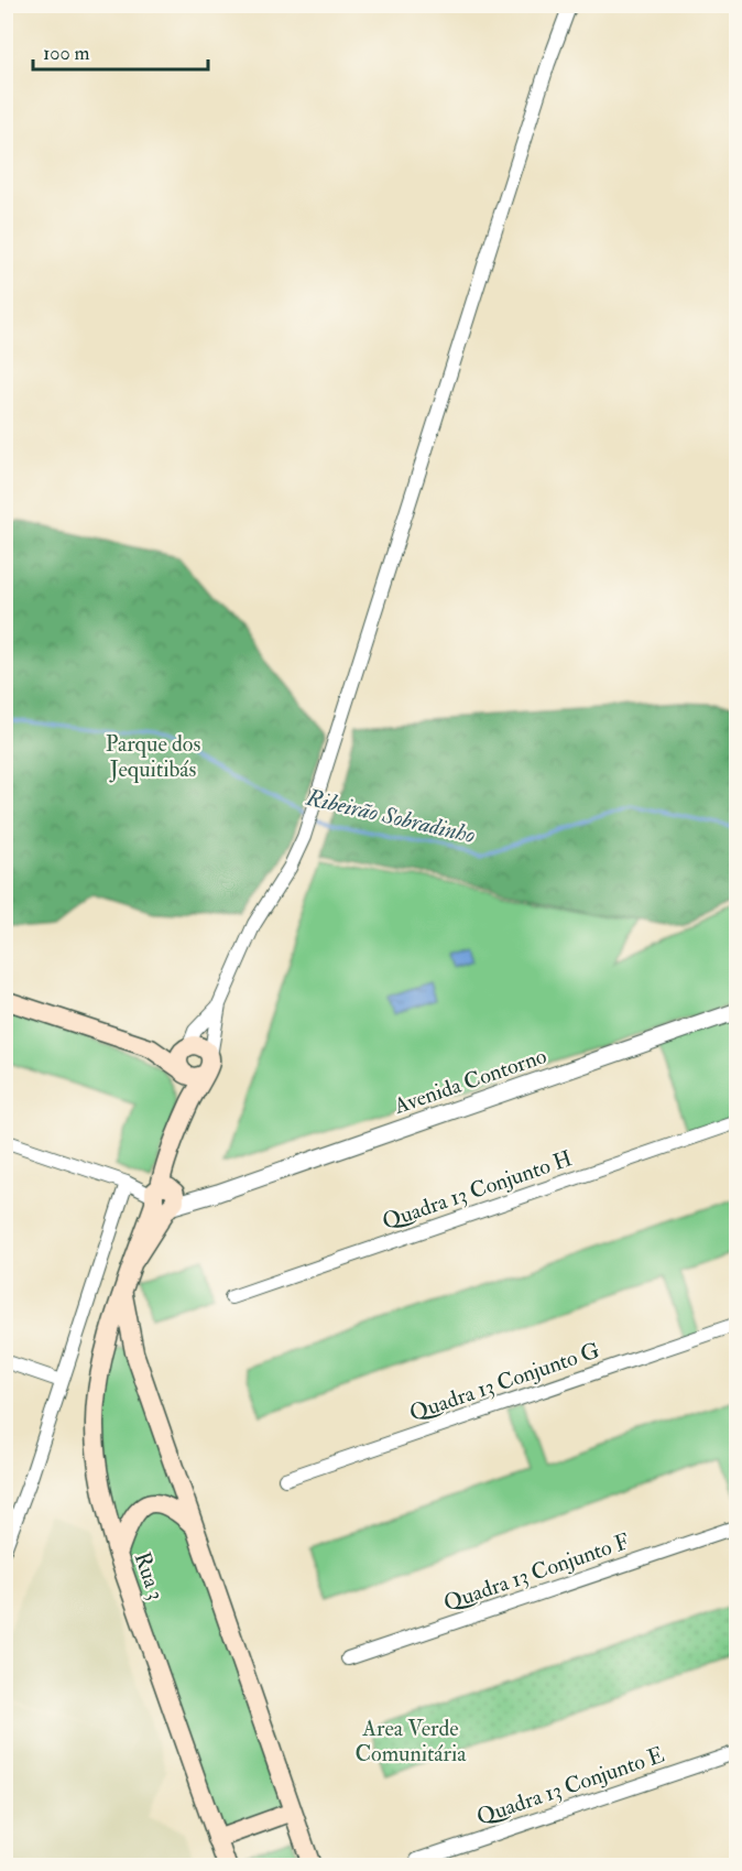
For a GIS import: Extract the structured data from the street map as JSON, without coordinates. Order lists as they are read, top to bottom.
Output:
{
  "streets": {
    "main road": ["Rua 3"],
    "street": [
      "Avenida Contorno",
      "Quadra 13 Conjunto H",
      "Quadra 13 Conjunto G",
      "Quadra 13 Conjunto F",
      "Quadra 13 Conjunto E"
    ]
  },
  "crossings": [
    ["Avenida Contorno", "Rua 3"]
  ],
  "water": ["Ribeirão Sobradinho"],
  "parks": ["Parque dos Jequitibás", "Area Verde Comunitária"],
  "scale_bar": "100 m"
}
